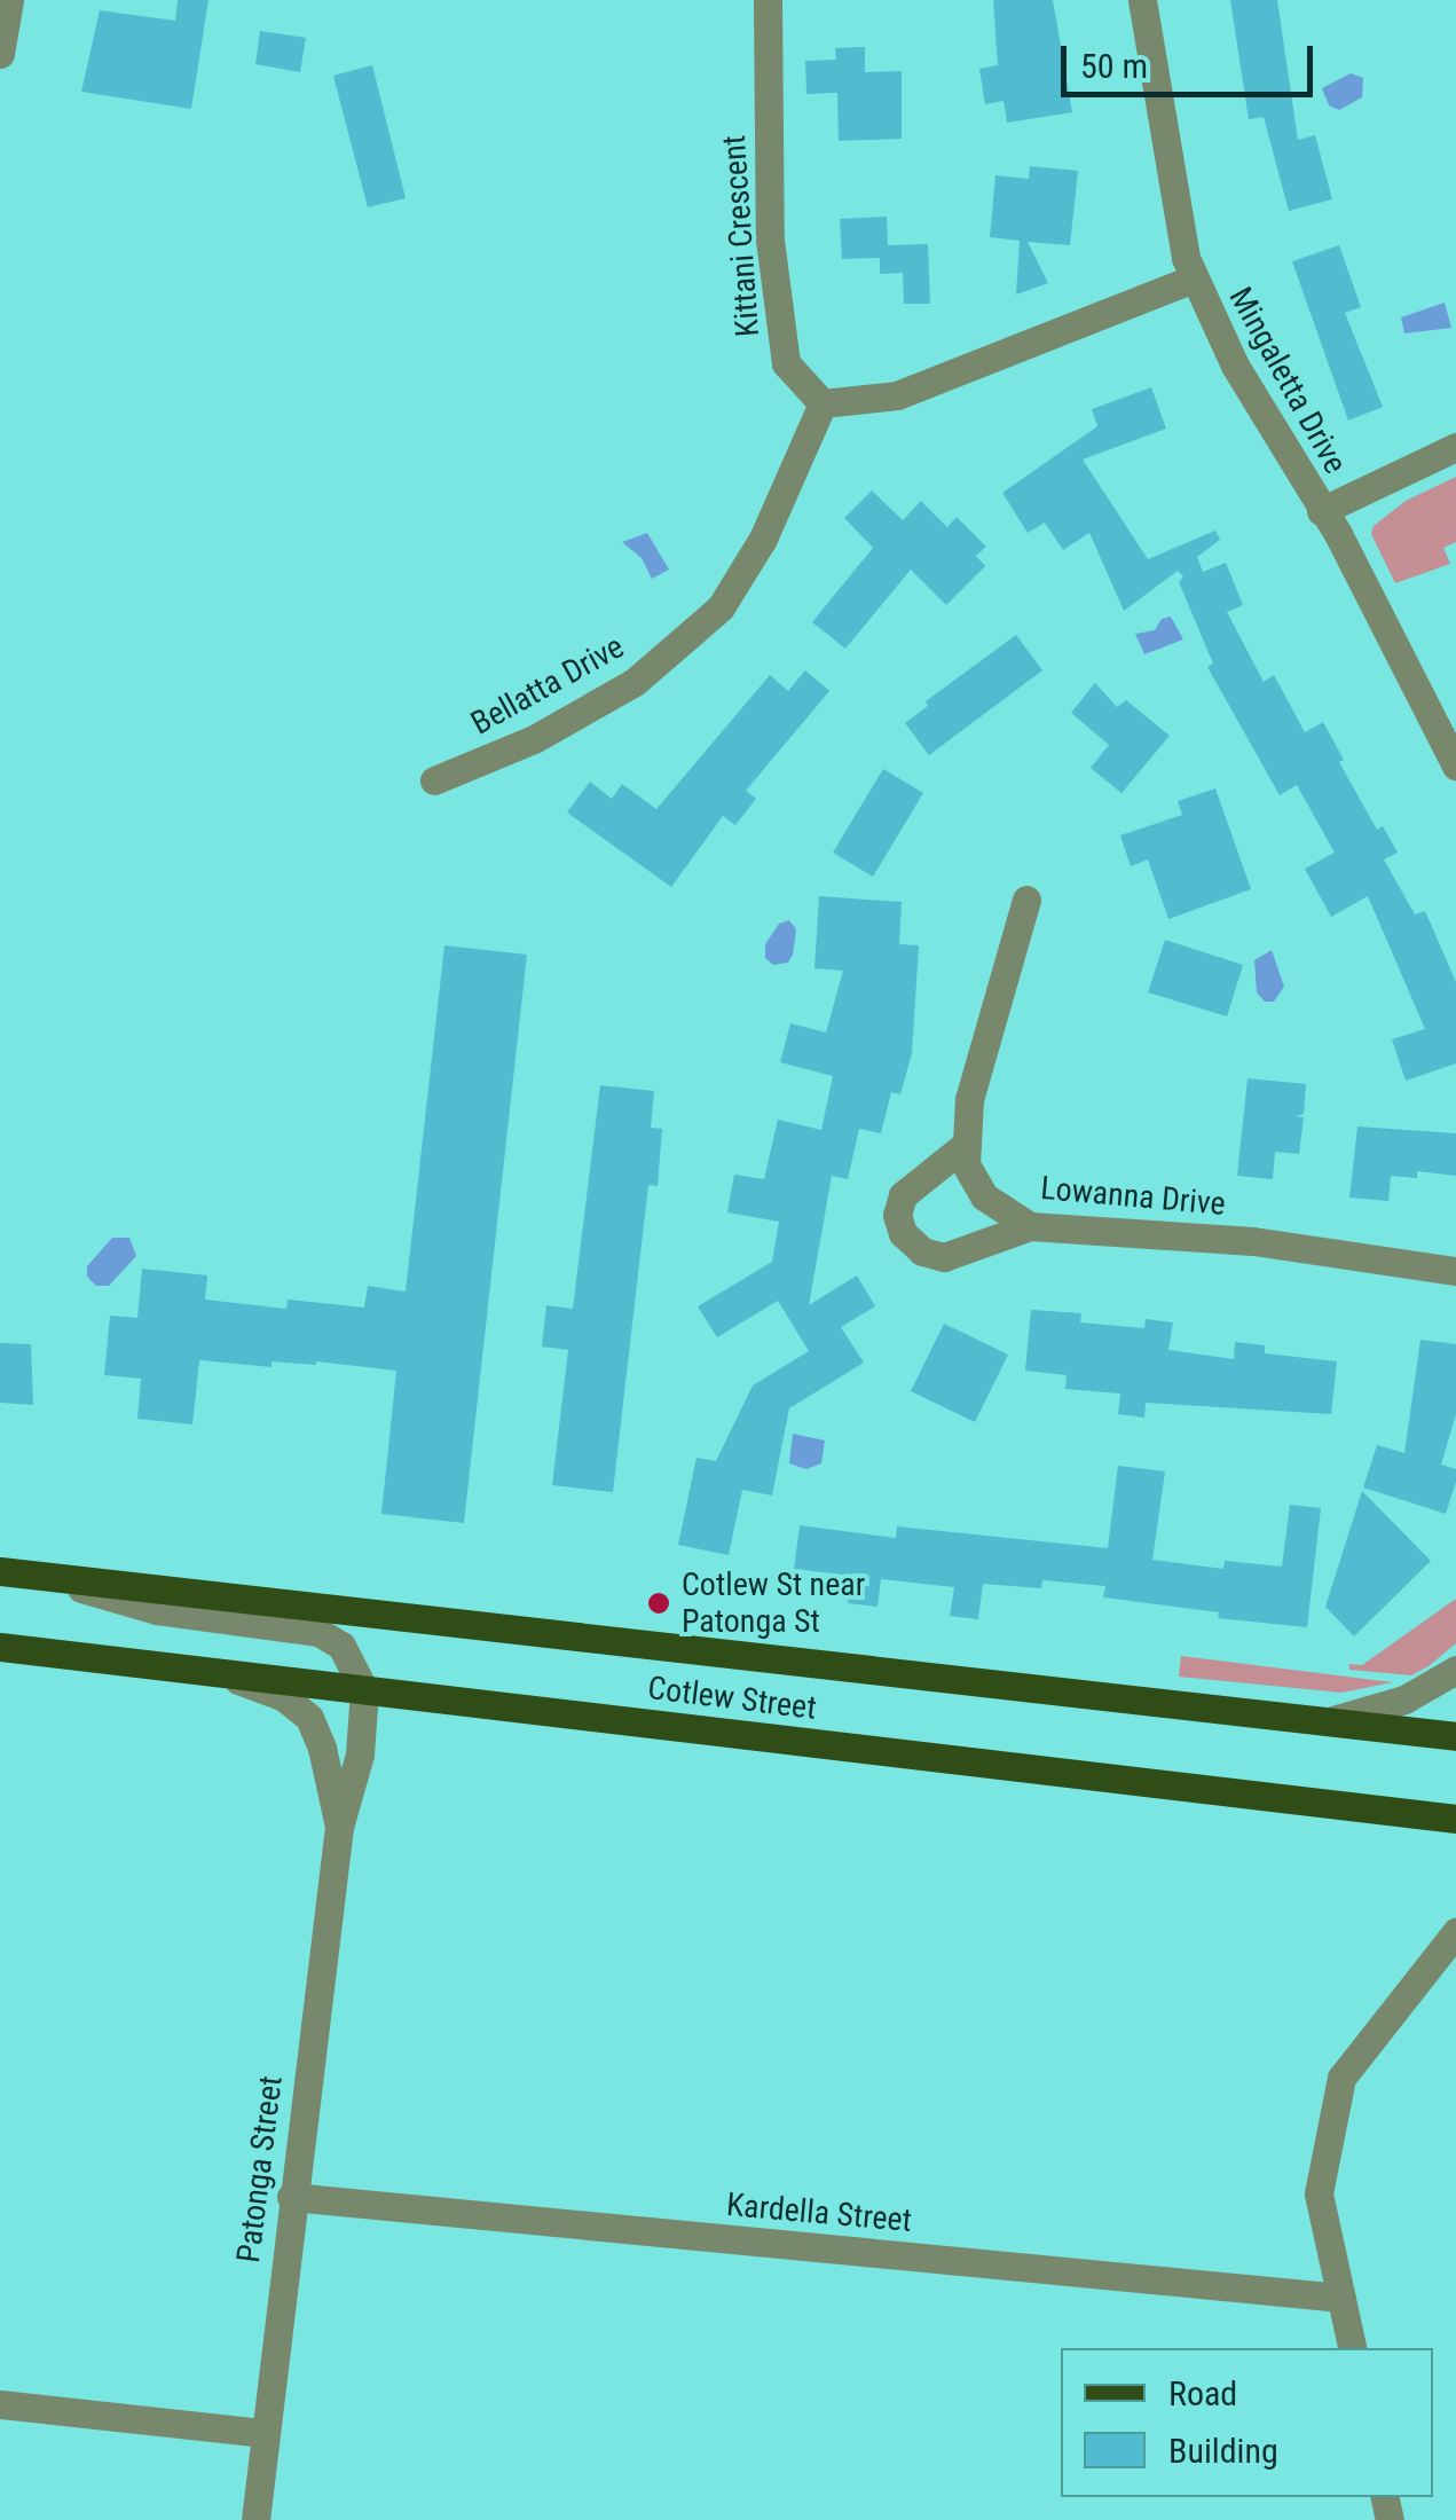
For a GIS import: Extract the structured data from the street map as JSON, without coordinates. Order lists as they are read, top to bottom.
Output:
{
  "streets": {
    "main road": ["Cotlew Street"],
    "street": [
      "Kittani Crescent",
      "Mingaletta Drive",
      "Bellatta Drive",
      "Lowanna Drive",
      "Patonga Street",
      "Kardella Street"
    ]
  },
  "crossings": [
    ["Kittani Crescent", "Bellatta Drive"],
    ["Cotlew Street", "Patonga Street"],
    ["Patonga Street", "Kardella Street"]
  ],
  "places": ["Cotlew St near Patonga St"],
  "legend": ["Road", "Building"],
  "scale_bar": "50 m"
}
